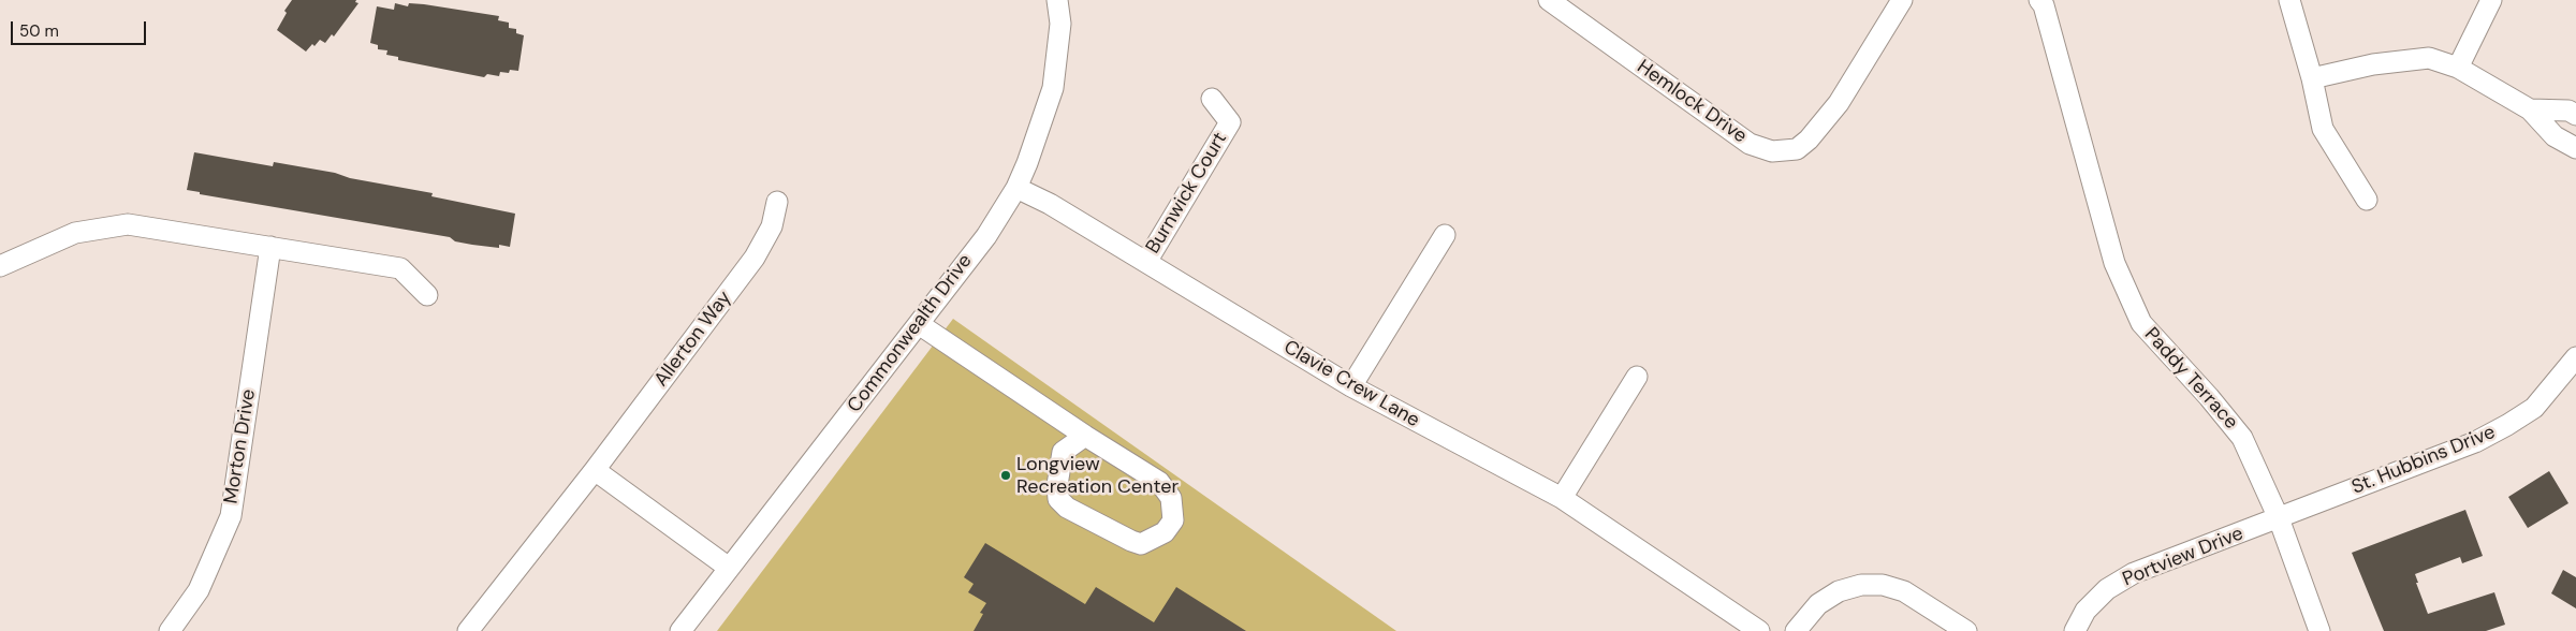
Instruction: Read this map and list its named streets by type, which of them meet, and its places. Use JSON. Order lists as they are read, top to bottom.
{
  "streets": {
    "street": [
      "Hemlock Drive",
      "Burnwick Court",
      "Commonwealth Drive",
      "Allerton Way",
      "Paddy Terrace",
      "Clavie Crew Lane",
      "Morton Drive",
      "St. Hubbins Drive",
      "Portview Drive"
    ]
  },
  "crossings": [
    ["Burnwick Court", "Clavie Crew Lane"],
    ["Commonwealth Drive", "Clavie Crew Lane"],
    ["Paddy Terrace", "St. Hubbins Drive"],
    ["Paddy Terrace", "Portview Drive"],
    ["St. Hubbins Drive", "Portview Drive"]
  ],
  "places": ["Longview Recreation Center"],
  "scale_bar": "50 m"
}
